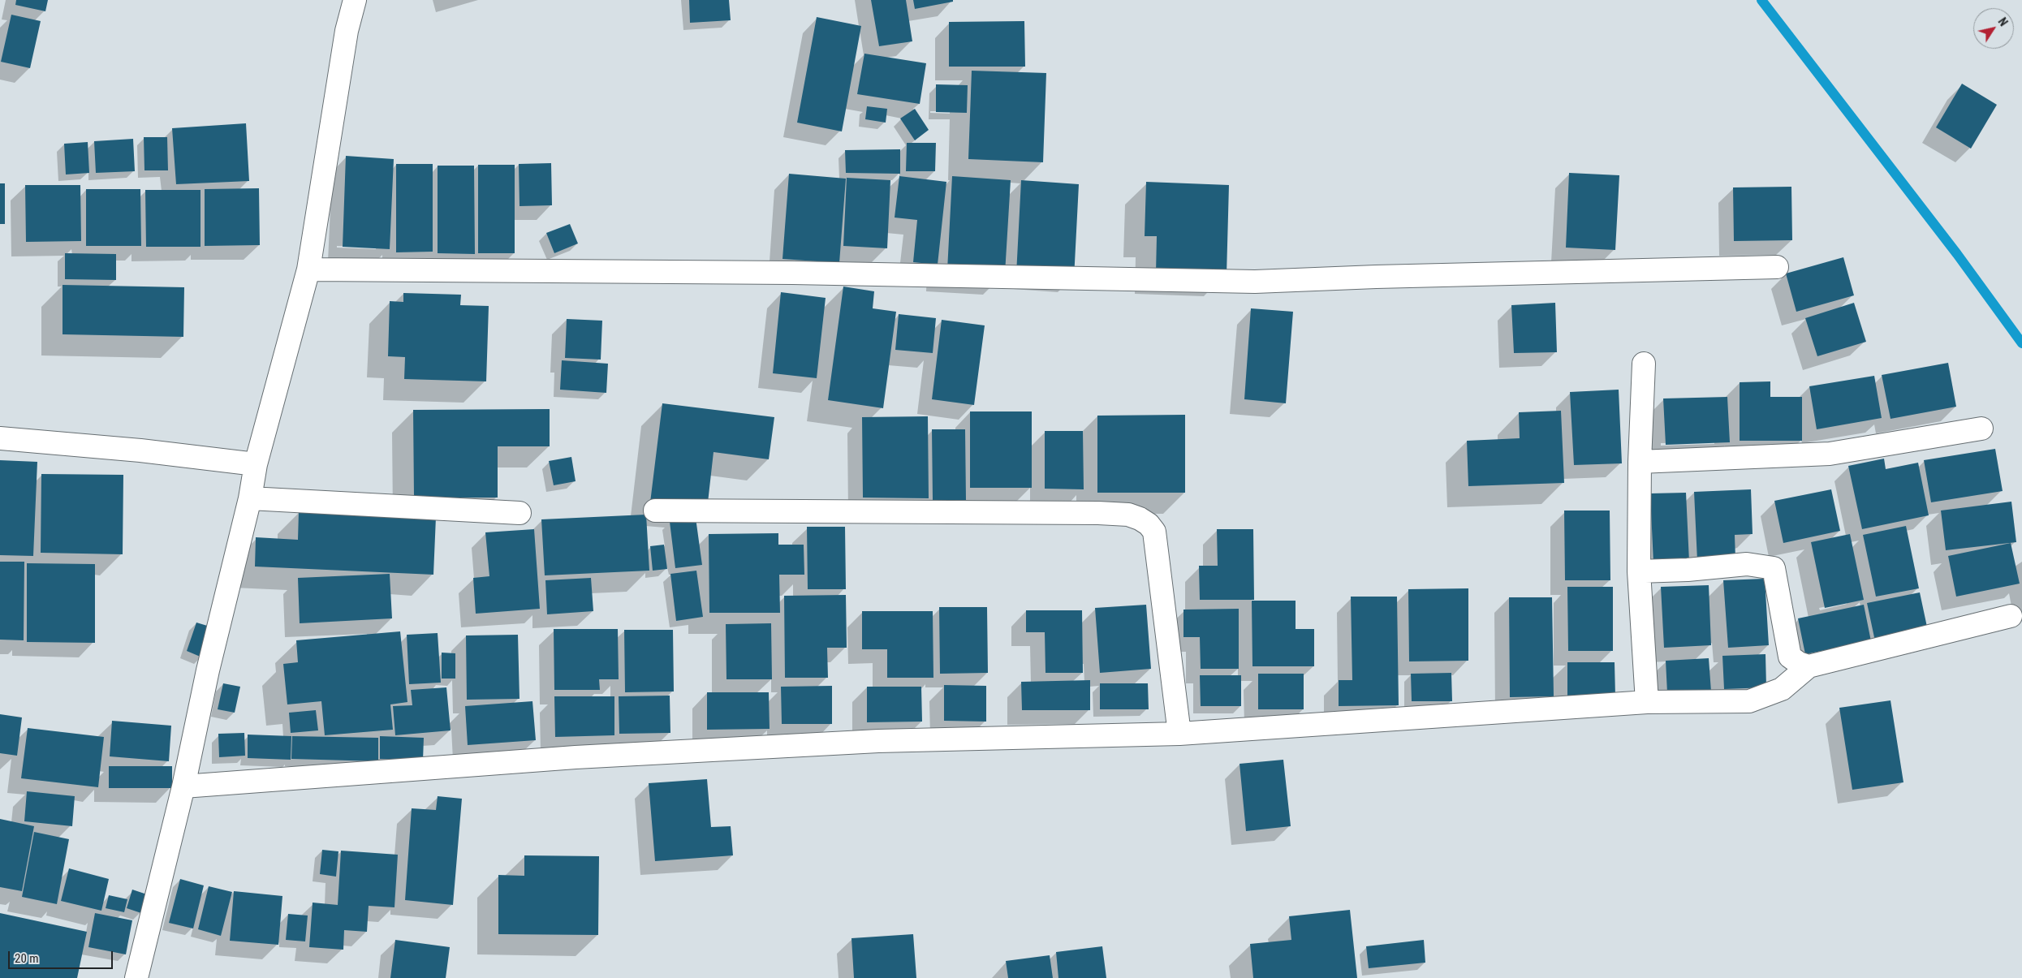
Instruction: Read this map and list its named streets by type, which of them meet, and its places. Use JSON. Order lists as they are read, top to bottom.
{
  "scale_bar": "20 m",
  "north": "top right"
}
